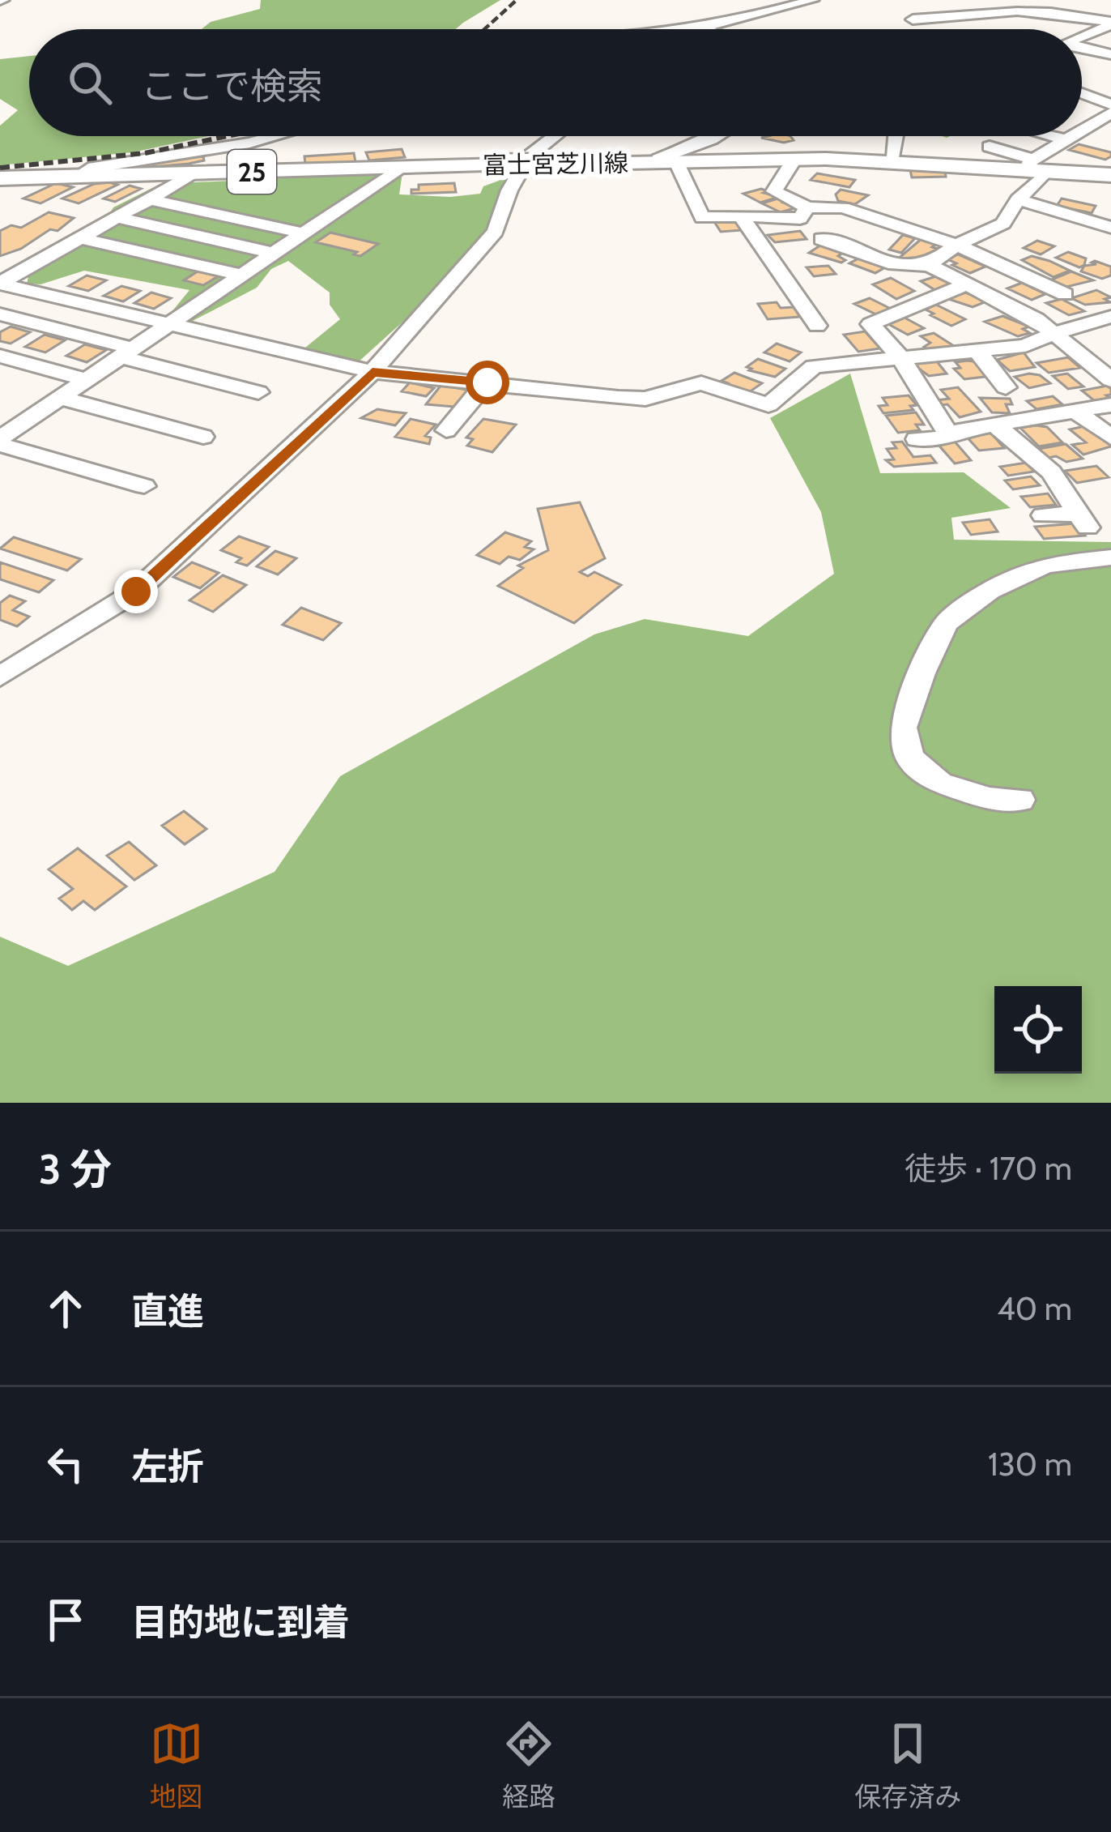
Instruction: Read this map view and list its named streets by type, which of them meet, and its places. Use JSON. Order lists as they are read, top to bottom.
{
  "streets": {
    "main road": ["富士宮芝川線", "25"]
  },
  "page": {
    "search": "ここで検索",
    "heading": ["3 分", "徒歩 · 170 m"],
    "list": [
      ["直進", "40 m"],
      ["左折", "130 m"],
      "目的地に到着"
    ],
    "nav": ["地図", "経路", "保存済み"]
  }
}
